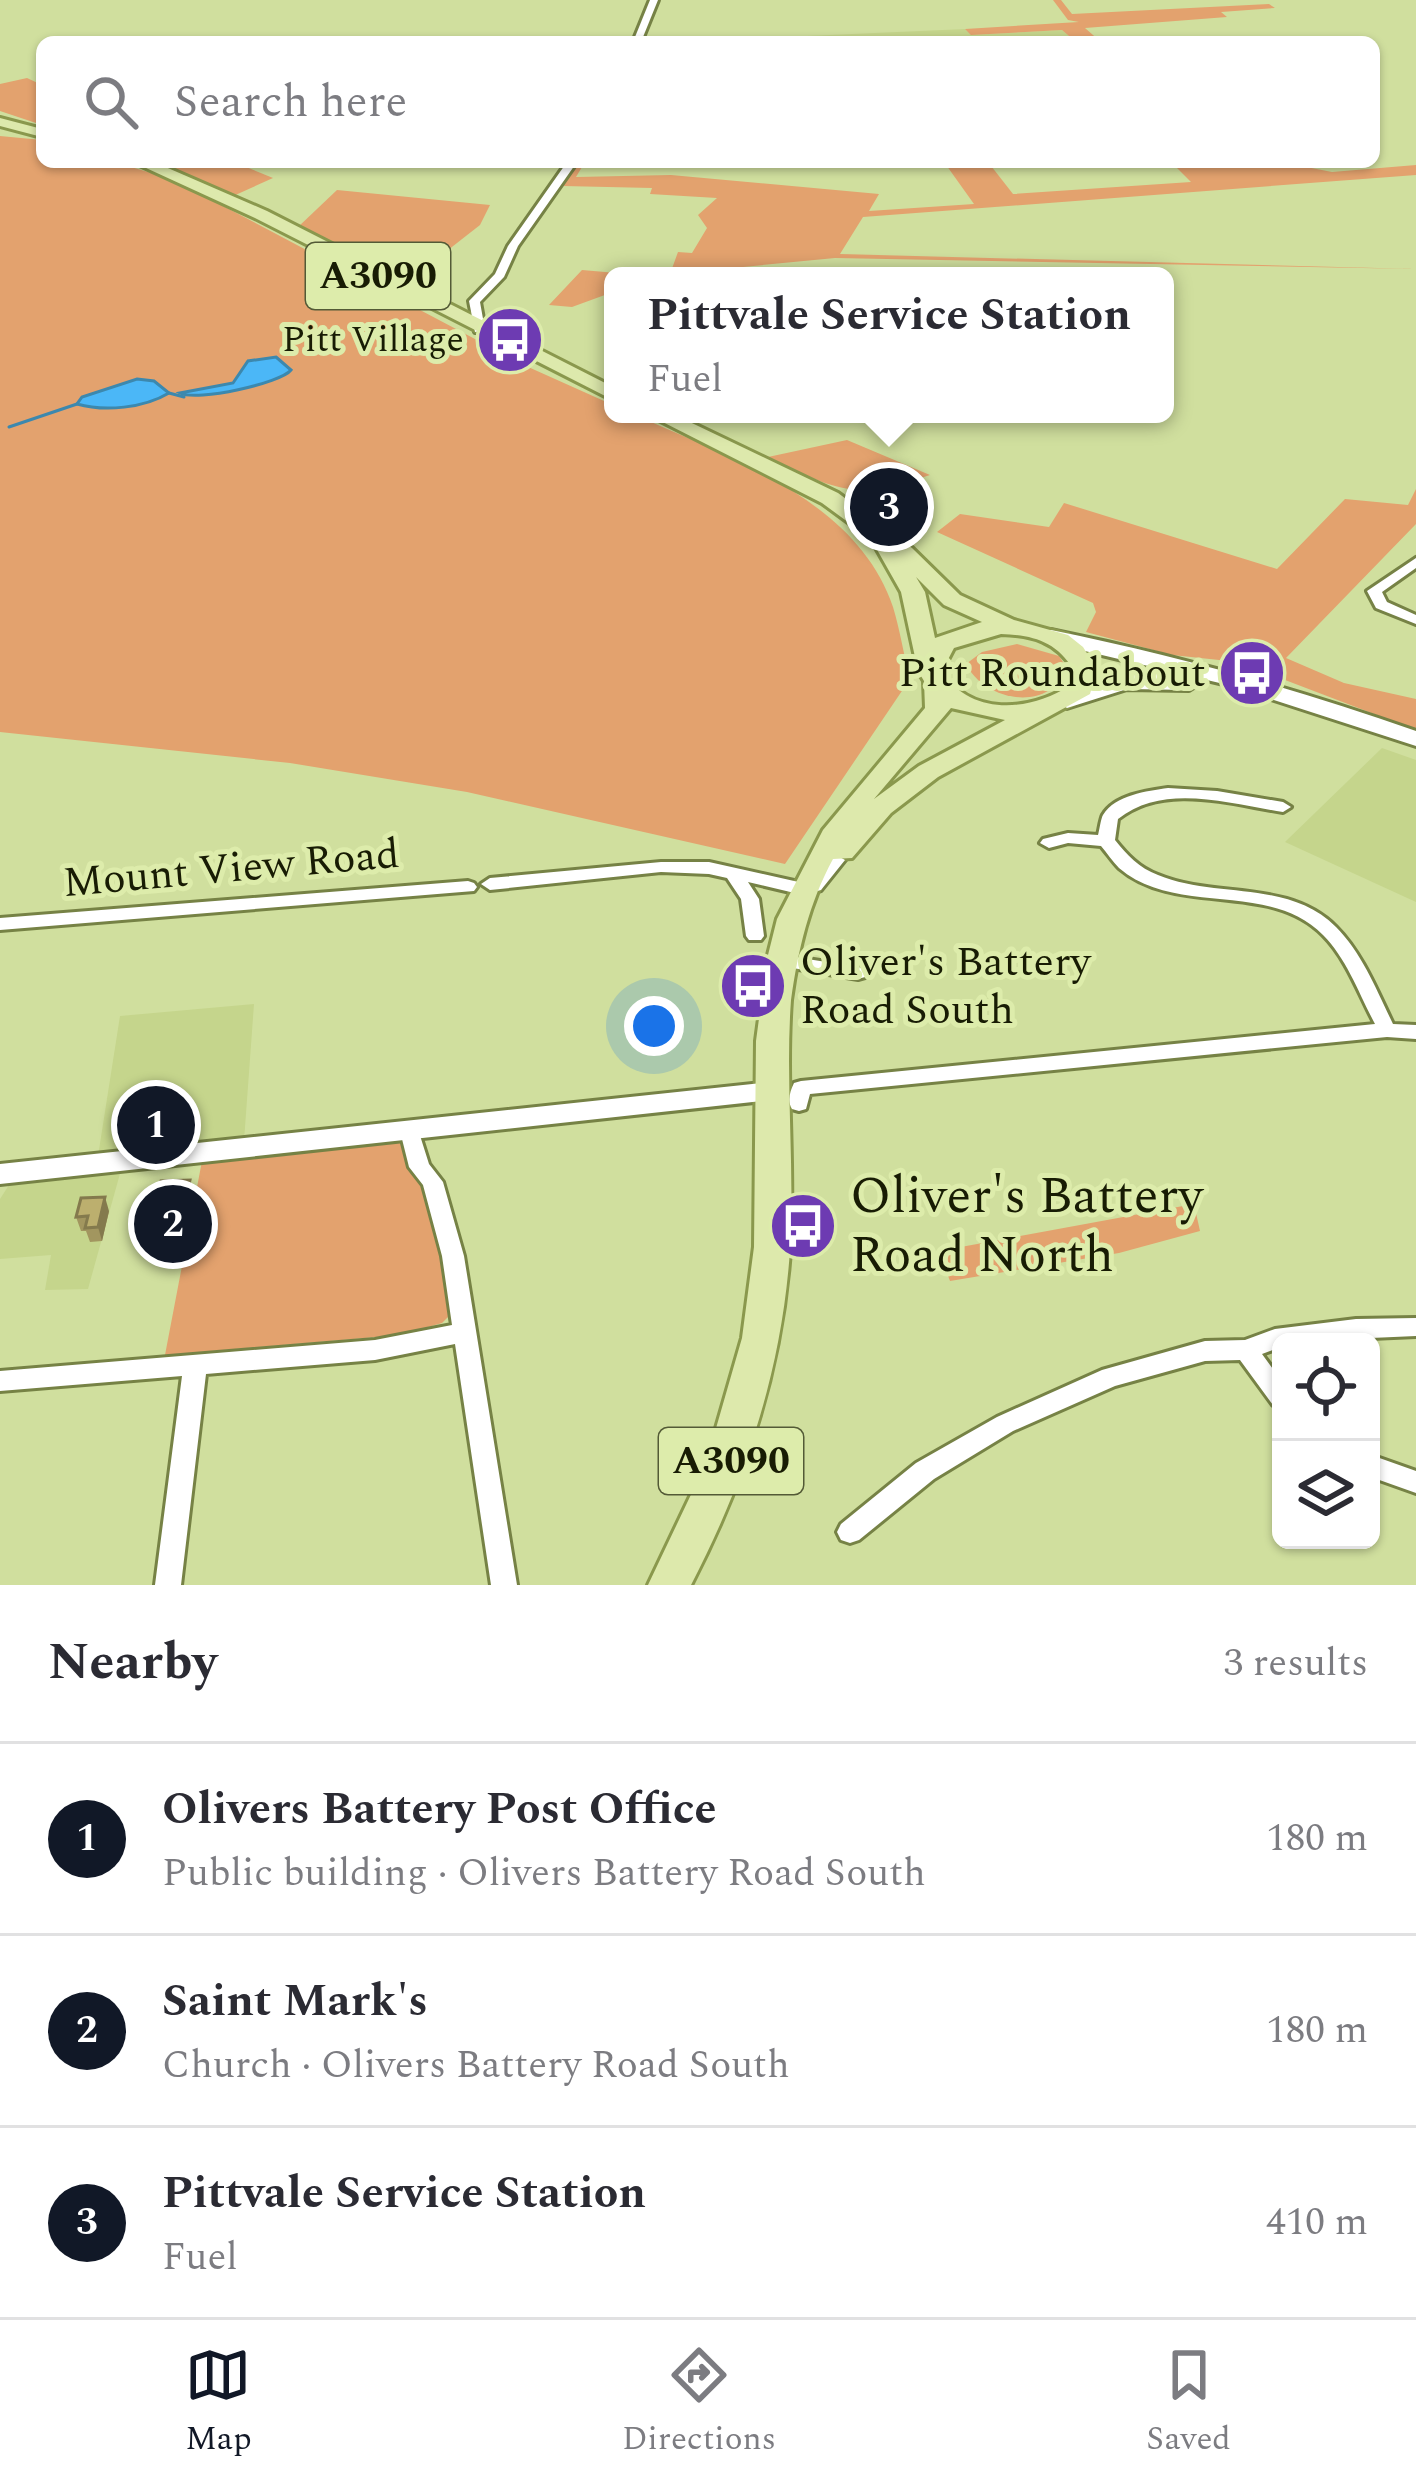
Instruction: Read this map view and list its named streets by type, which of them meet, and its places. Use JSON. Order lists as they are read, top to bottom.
{
  "streets": {
    "main road": ["A3090"],
    "street": ["Mount View Road"]
  },
  "places": {
    "bus stop": [
      "Pitt Village",
      "Pitt Roundabout",
      "Oliver's Battery Road South",
      "Oliver's Battery Road North"
    ]
  },
  "page": {
    "search": "Search here",
    "popup": ["Pittvale Service Station", "Fuel"],
    "pins": ["3", "1", "2"],
    "heading": ["Nearby", "3 results"],
    "list": [
      {
        "mark": "1",
        "name": "Olivers Battery Post Office",
        "note": "Public building · Olivers Battery Road South",
        "value": "180 m"
      },
      {
        "mark": "2",
        "name": "Saint Mark's",
        "note": "Church · Olivers Battery Road South",
        "value": "180 m"
      },
      {
        "mark": "3",
        "name": "Pittvale Service Station",
        "note": "Fuel",
        "value": "410 m"
      }
    ],
    "nav": ["Map", "Directions", "Saved"]
  }
}
